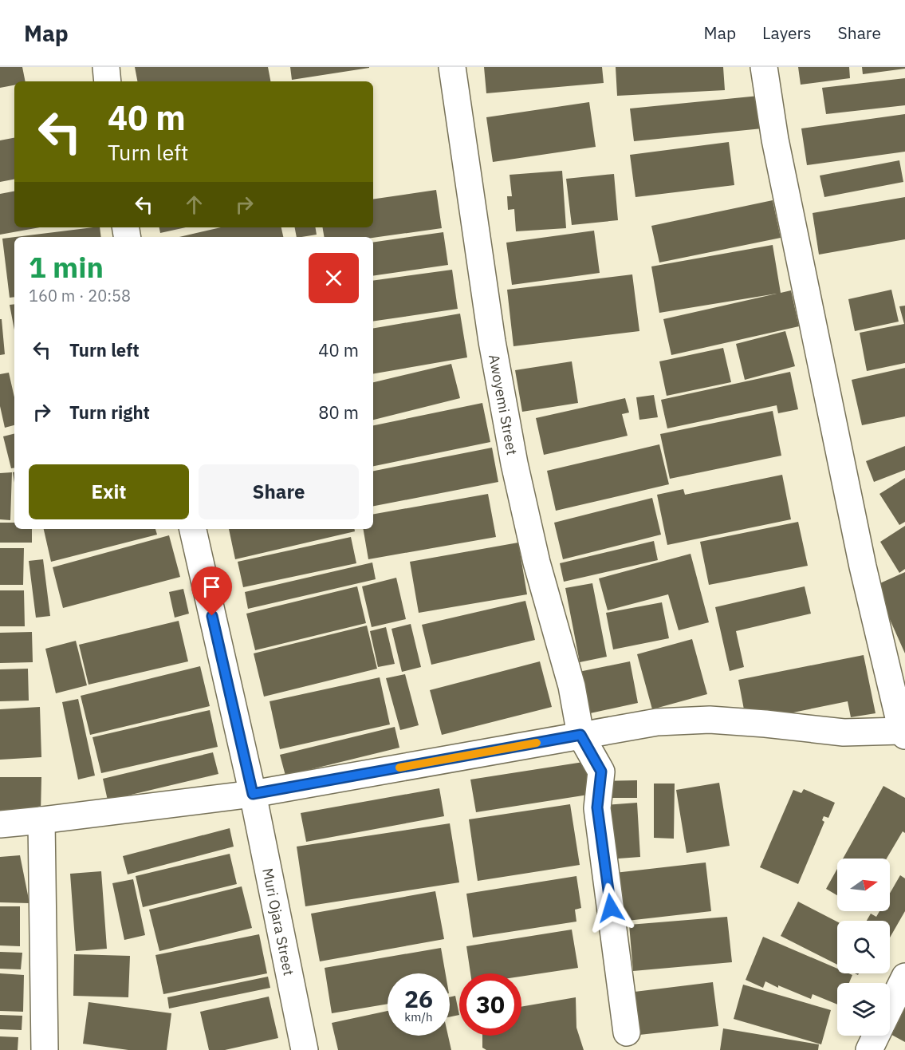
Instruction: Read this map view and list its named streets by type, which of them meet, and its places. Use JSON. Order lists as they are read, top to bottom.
{
  "streets": {
    "street": ["Awoyemi Street", "Muri Ojara Street"]
  },
  "north": "right",
  "page": {
    "header": "Map",
    "nav": ["Map", "Layers", "Share"],
    "turn": ["40 m", "Turn left"],
    "heading": ["1 min", "160 m · 20:58"],
    "list": [
      {
        "name": "Turn left",
        "value": "40 m"
      },
      {
        "name": "Turn right",
        "value": "80 m"
      }
    ],
    "buttons": ["Exit", "Share"],
    "speed": "26 km/h",
    "limit": "30"
  }
}
